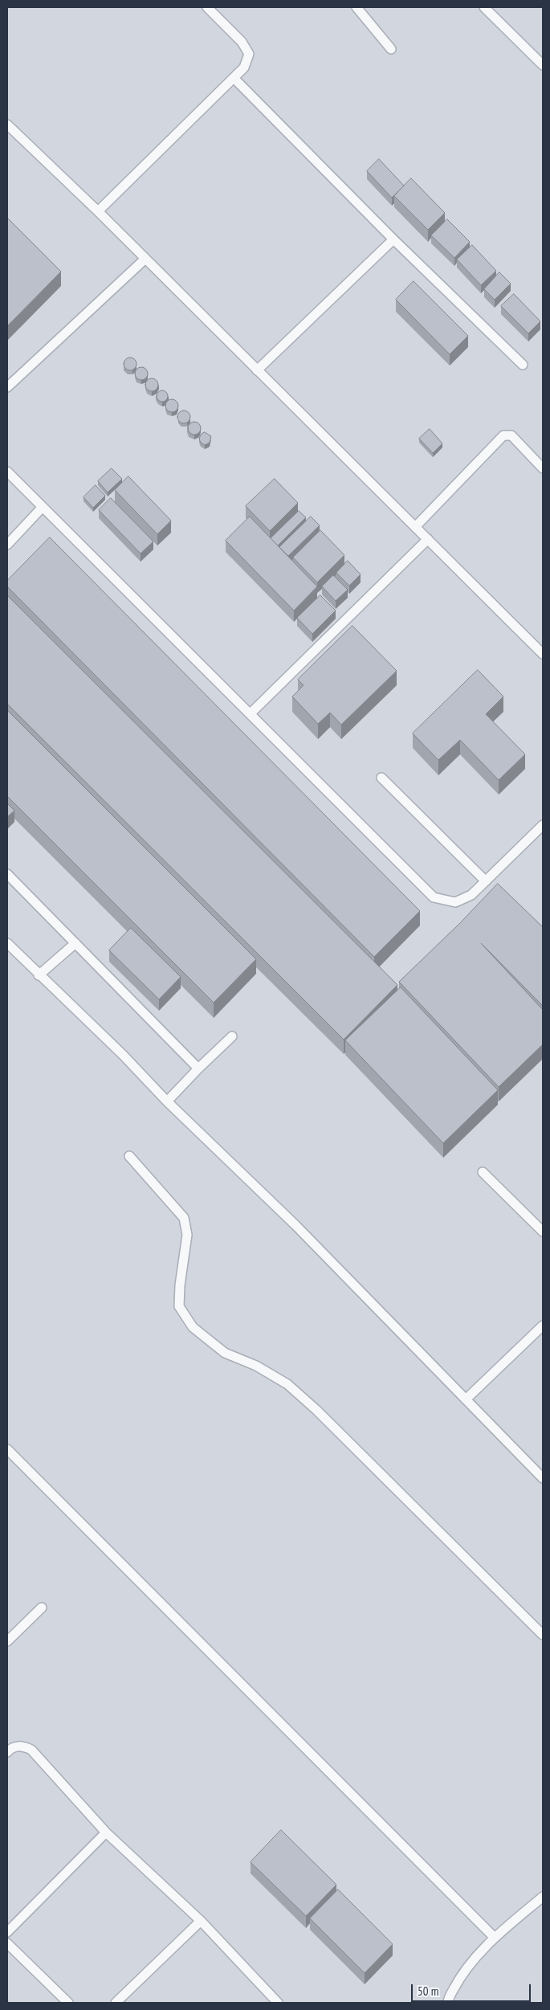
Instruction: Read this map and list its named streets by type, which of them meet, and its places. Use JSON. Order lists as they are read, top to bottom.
{
  "scale_bar": "50 m"
}
